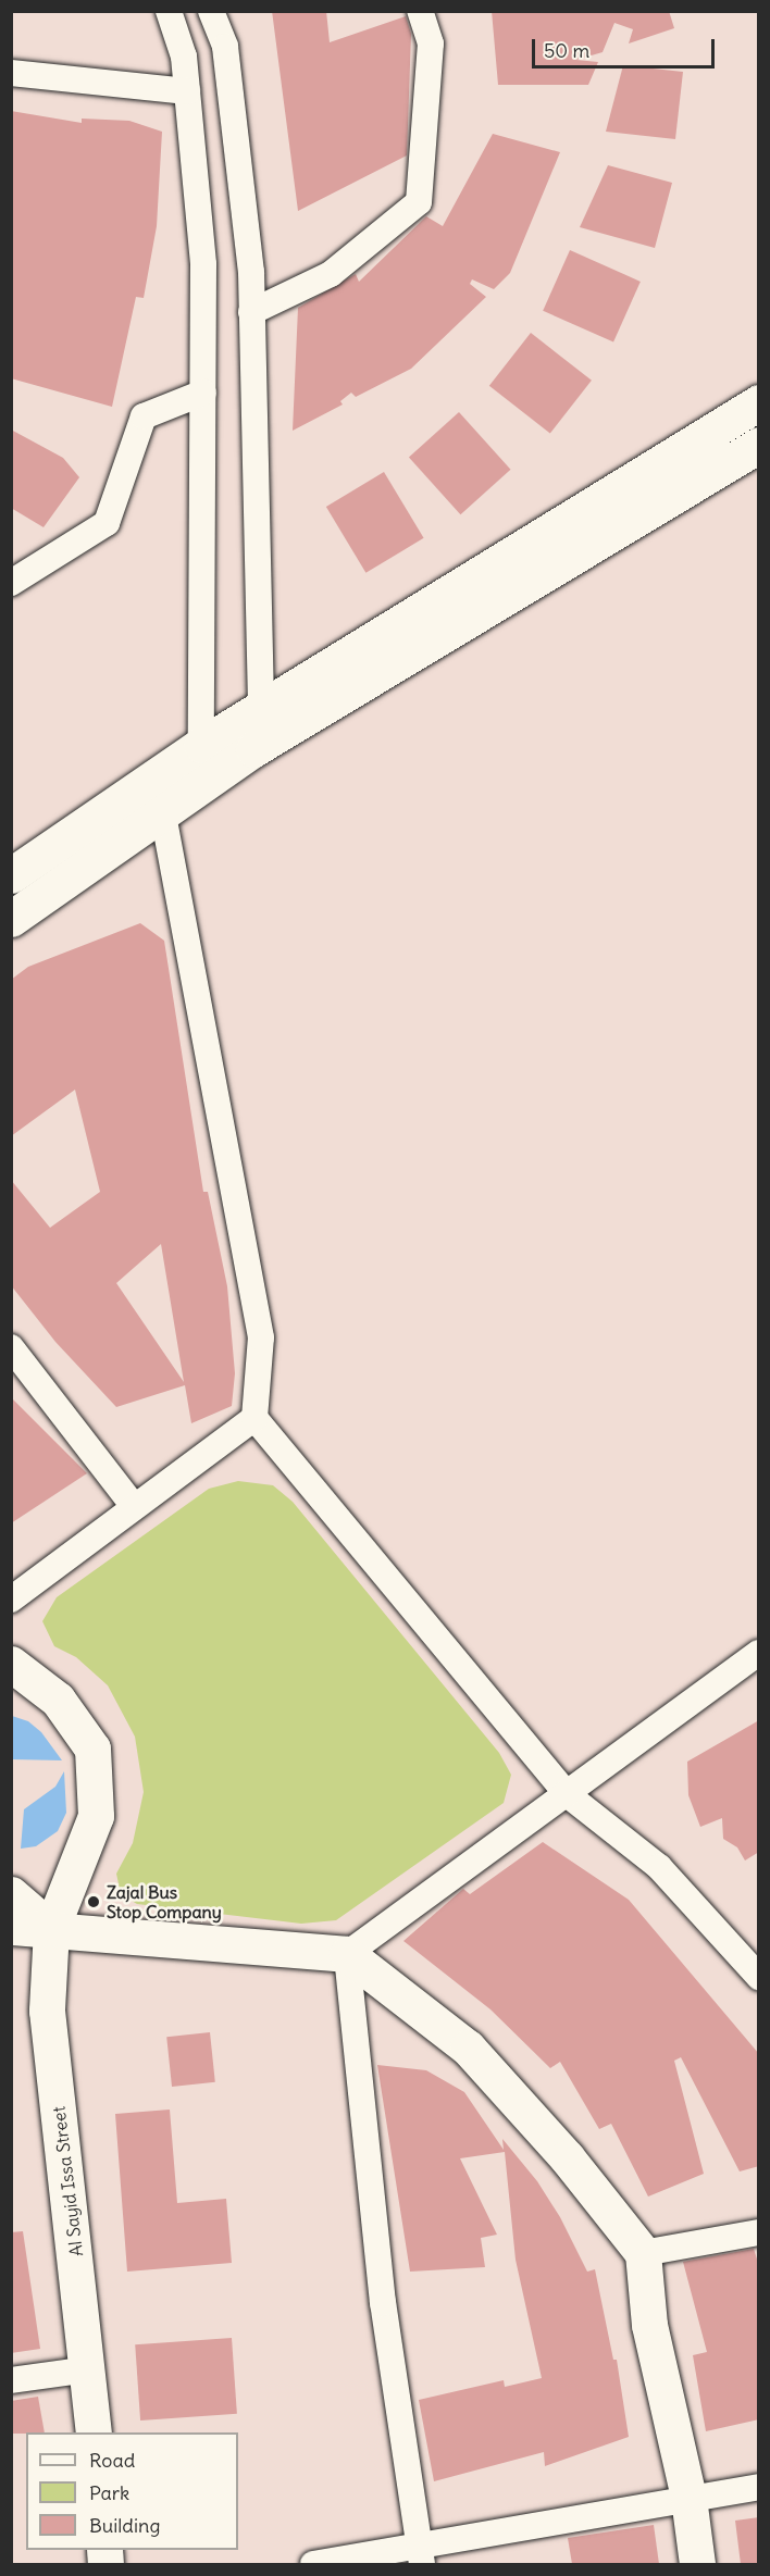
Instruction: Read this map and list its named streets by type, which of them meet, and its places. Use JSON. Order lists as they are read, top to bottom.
{
  "streets": {
    "street": ["Al Sayid Issa Street"]
  },
  "places": ["Zajal Bus Stop Company"],
  "legend": ["Road", "Park", "Building"],
  "scale_bar": "50 m"
}
